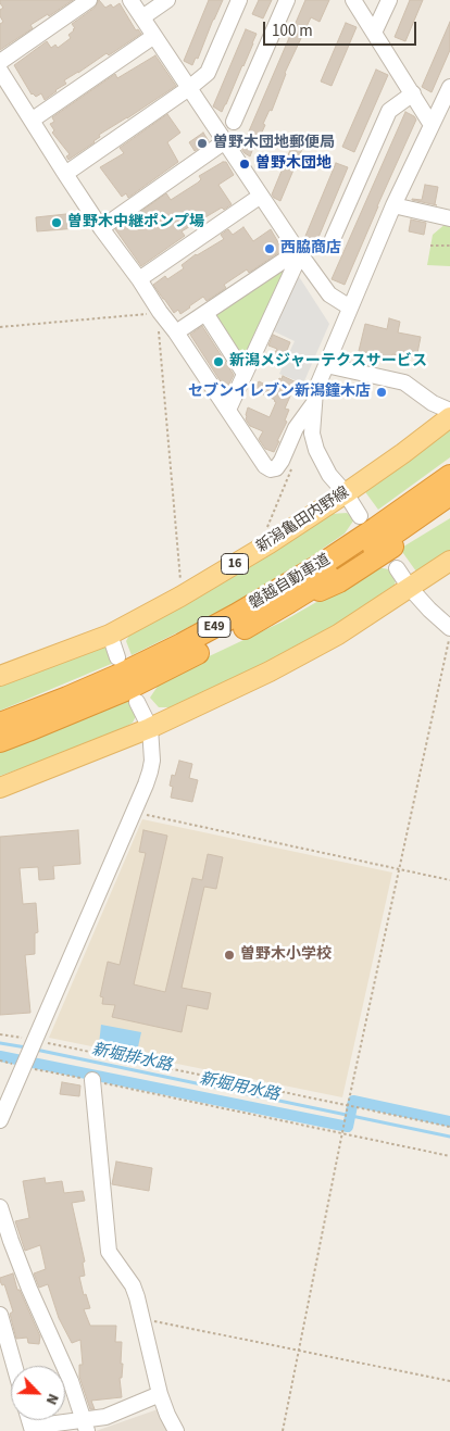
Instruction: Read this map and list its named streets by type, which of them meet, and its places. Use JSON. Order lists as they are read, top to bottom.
{
  "streets": {
    "highway": ["磐越自動車道", "E49"],
    "main road": ["新潟亀田内野線", "16"]
  },
  "water": ["新堀排水路", "新堀用水路"],
  "places": [
    "曽野木団地郵便局",
    "曽野木団地",
    "曽野木中継ポンプ場",
    "西脇商店",
    "新潟メジャーテクスサービス",
    "セブンイレブン新潟鐘木店",
    "曽野木小学校"
  ],
  "scale_bar": "100 m",
  "north": "bottom right"
}
